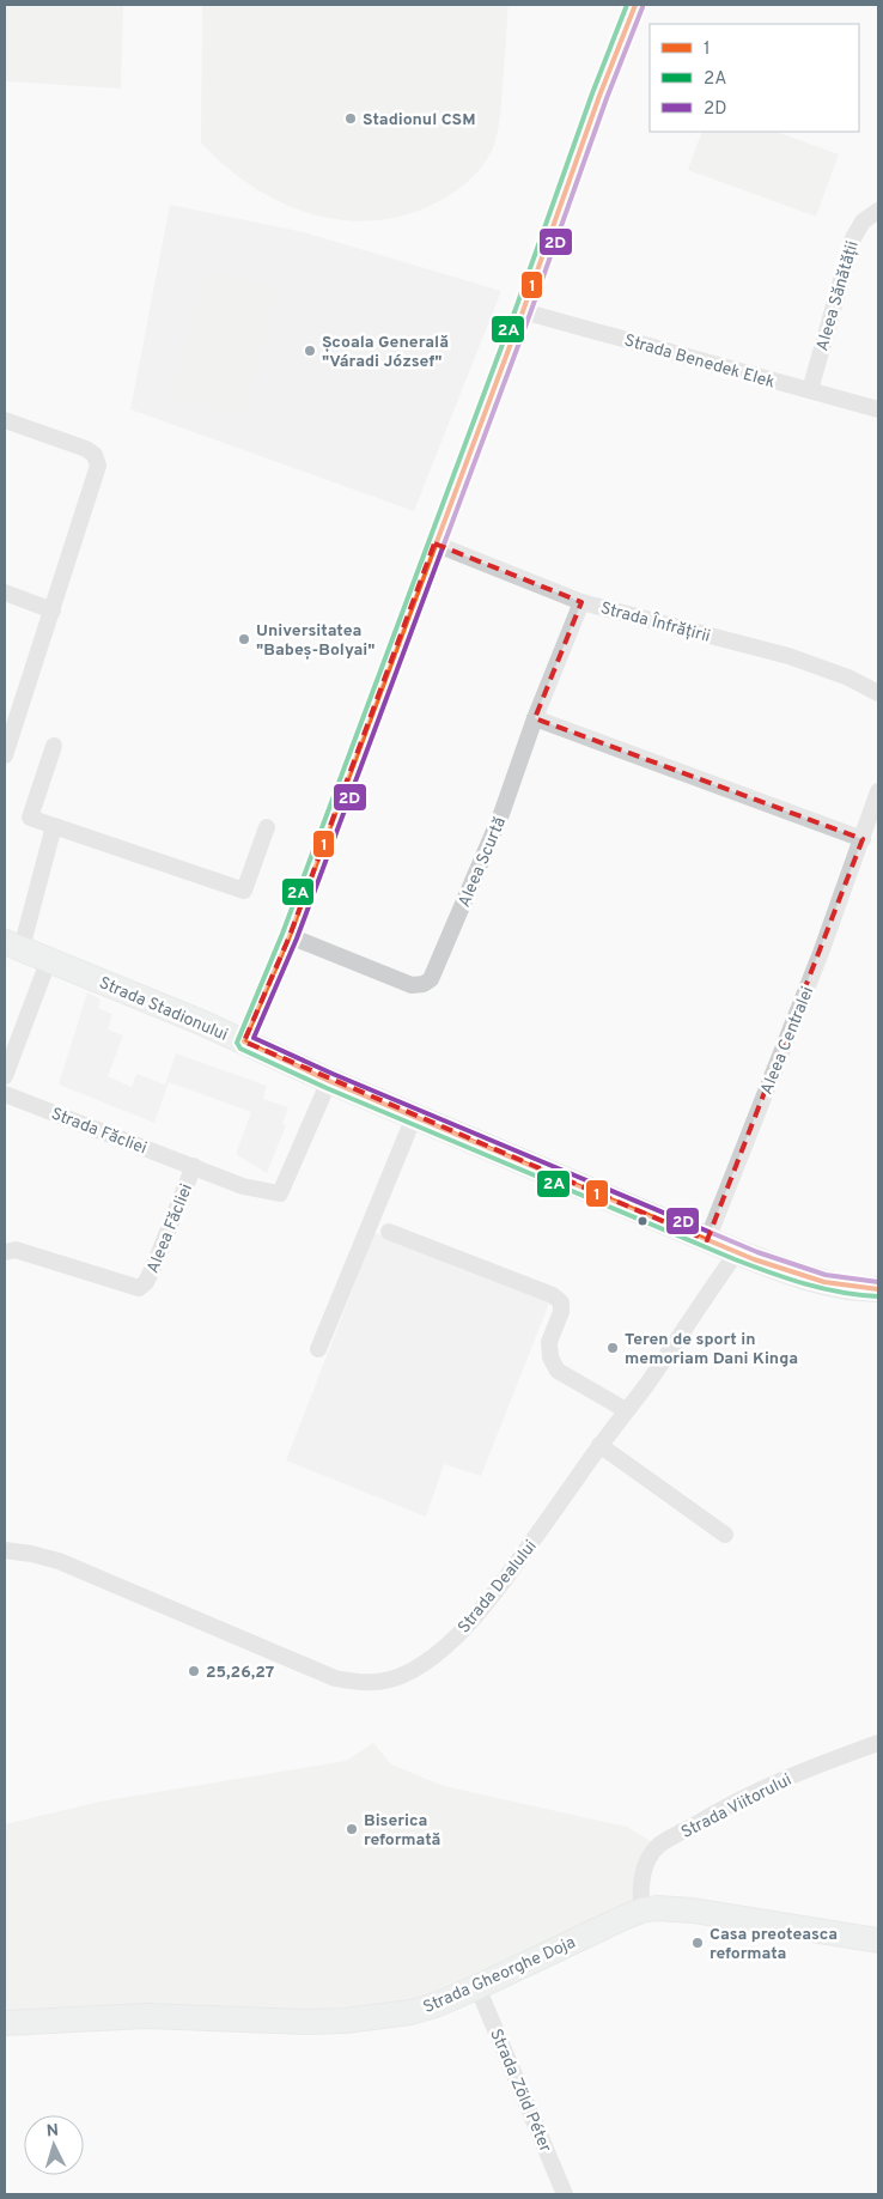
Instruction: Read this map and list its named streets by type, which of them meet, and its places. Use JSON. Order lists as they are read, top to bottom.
{
  "streets": {
    "street": [
      "Aleea Sănătății",
      "Strada Benedek Elek",
      "Strada Înfrățirii",
      "Aleea Scurtă",
      "Strada Stadionului",
      "Aleea Centralei",
      "Strada Făcliei",
      "Aleea Făcliei",
      "Strada Dealului",
      "Strada Viitorului",
      "Strada Gheorghe Doja",
      "Strada Zöld Péter"
    ]
  },
  "crossings": [
    ["Aleea Sănătății", "Strada Benedek Elek"],
    ["Strada Benedek Elek", "Strada Stadionului"],
    ["Strada Înfrățirii", "Aleea Scurtă"],
    ["Strada Înfrățirii", "Strada Stadionului"],
    ["Aleea Scurtă", "Strada Stadionului"],
    ["Strada Făcliei", "Aleea Făcliei"],
    ["Strada Viitorului", "Strada Gheorghe Doja"],
    ["Strada Gheorghe Doja", "Strada Zöld Péter"]
  ],
  "places": [
    "Stadionul CSM",
    "Școala Generală \"Váradi József\"",
    "Universitatea \"Babeș-Bolyai\"",
    "Teren de sport in memoriam Dani Kinga",
    "25,26,27",
    "Biserica reformată",
    "Casa preoteasca reformata"
  ],
  "lines": ["transit line 1", "transit line 2A", "transit line 2D"],
  "legend": ["1", "2A", "2D"],
  "north": "top"
}
